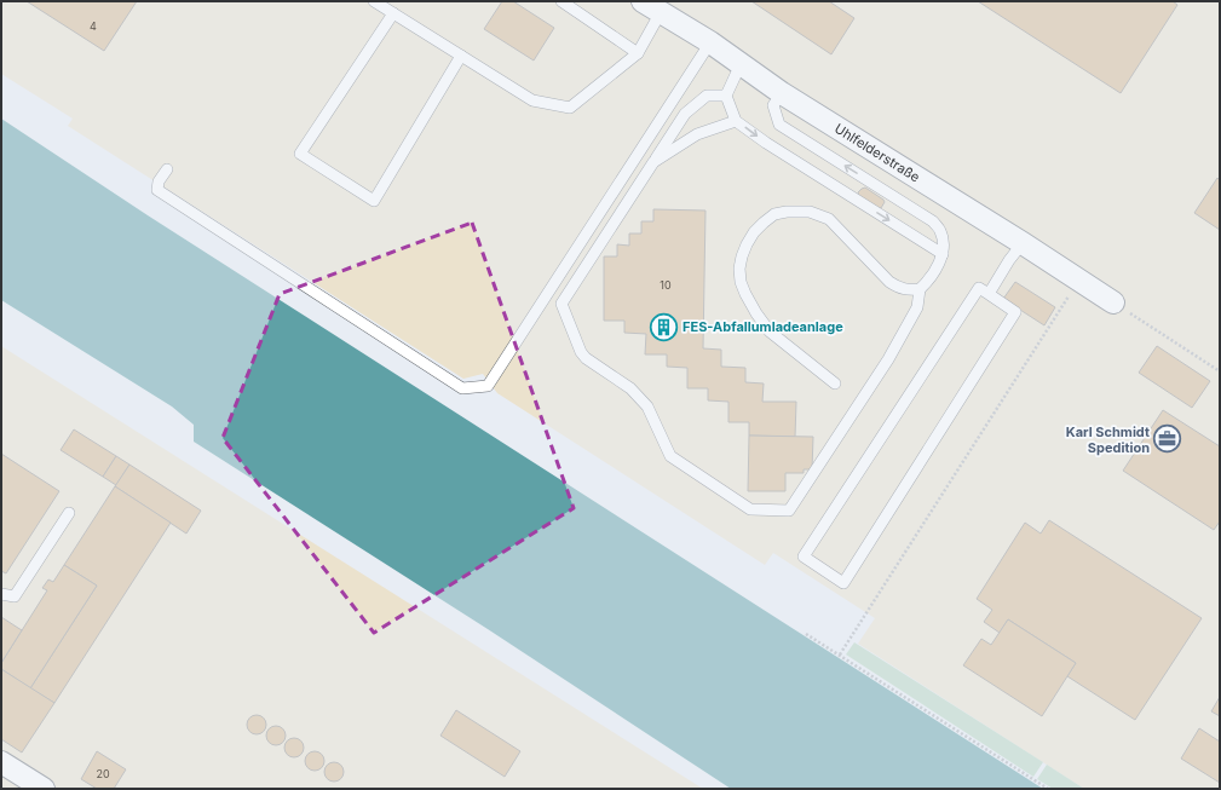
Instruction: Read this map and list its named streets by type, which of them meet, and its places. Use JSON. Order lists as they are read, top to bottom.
{
  "streets": {
    "street": ["Uhlfelderstraße"]
  },
  "places": {
    "building": ["FES-Abfallumladeanlage"],
    "office": ["Karl Schmidt Spedition"]
  },
  "house_numbers": ["4", "10", "20"]
}
